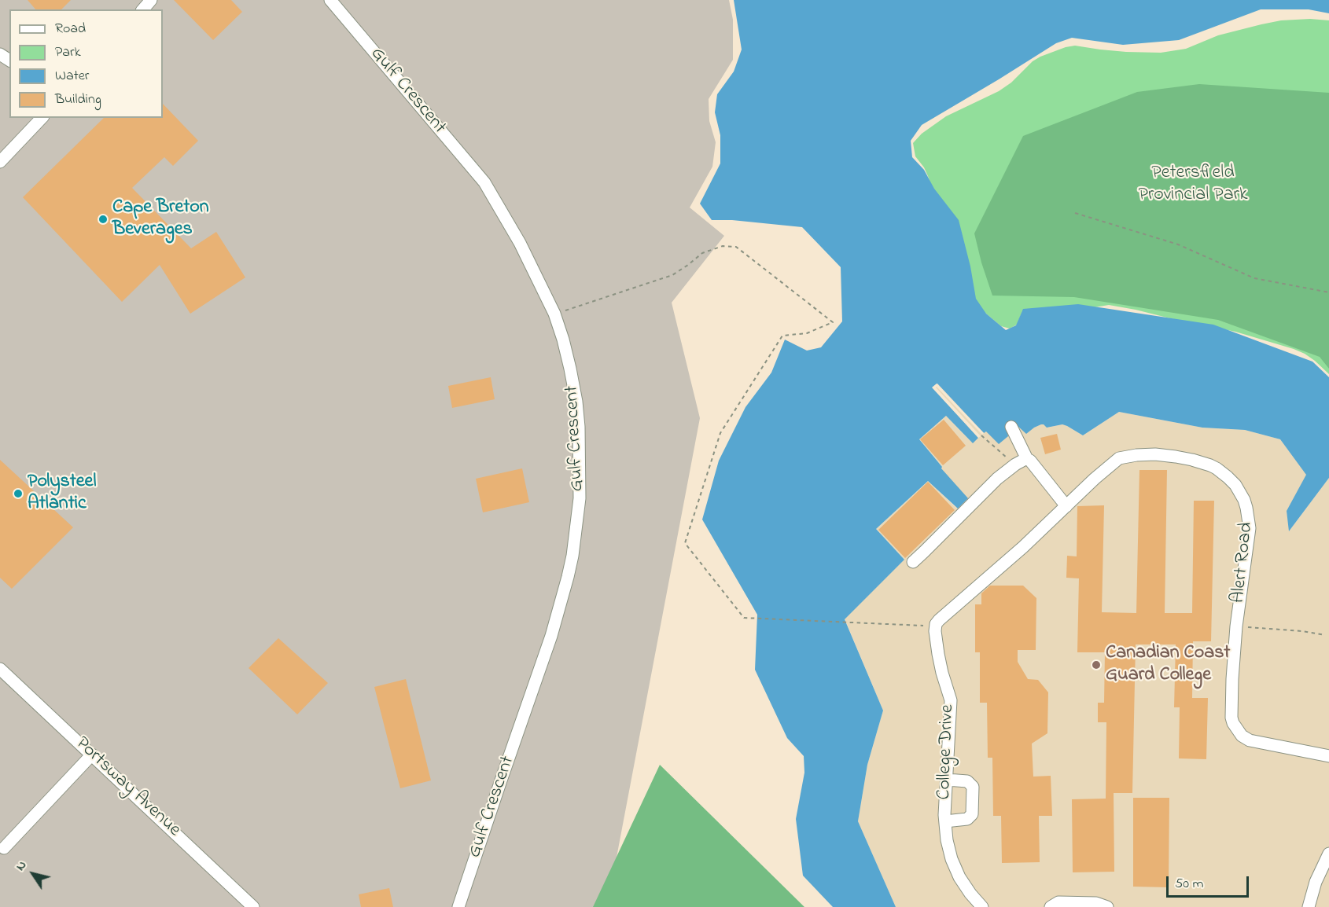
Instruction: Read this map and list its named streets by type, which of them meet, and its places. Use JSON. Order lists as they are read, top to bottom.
{
  "streets": {
    "street": [
      "Gulf Crescent",
      "Alert Road",
      "College Drive",
      "Portsway Avenue"
    ]
  },
  "crossings": [
    ["Alert Road", "College Drive"]
  ],
  "parks": ["Petersfield Provincial Park"],
  "places": ["Cape Breton Beverages", "Polysteel Atlantic", "Canadian Coast Guard College"],
  "legend": [
    "Road",
    "Park",
    "Water",
    "Building"
  ],
  "scale_bar": "50 m",
  "north": "top left"
}
